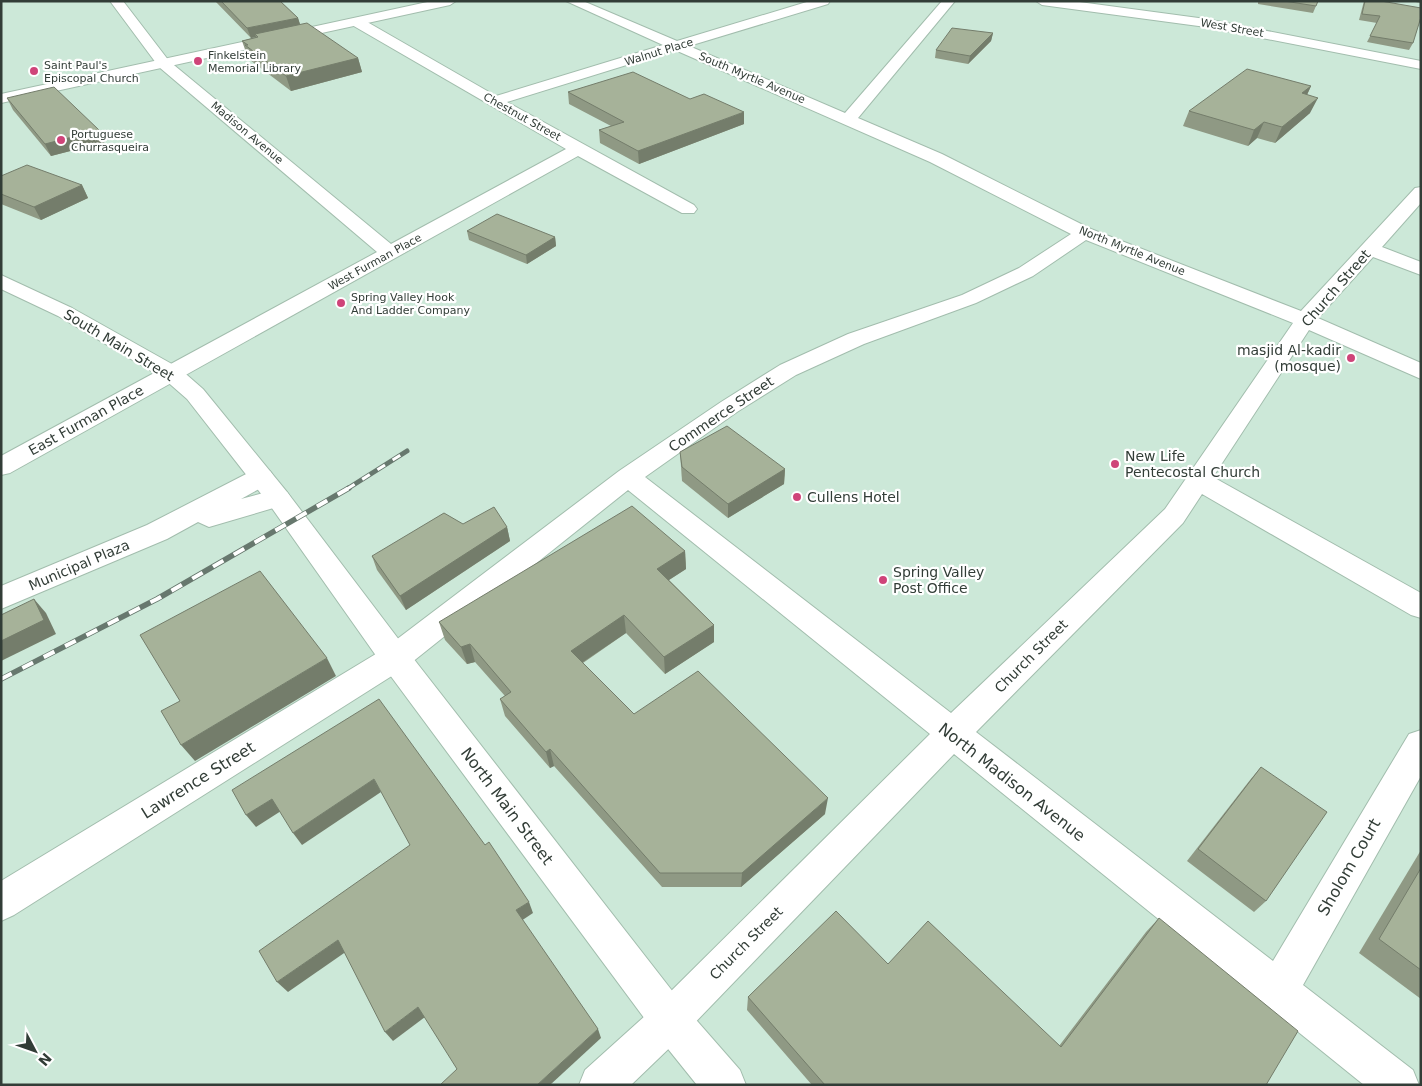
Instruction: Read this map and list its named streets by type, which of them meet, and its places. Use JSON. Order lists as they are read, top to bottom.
{
  "streets": {
    "street": [
      "West Street",
      "Walnut Place",
      "South Myrtle Avenue",
      "Chestnut Street",
      "Madison Avenue",
      "North Myrtle Avenue",
      "West Furman Place",
      "Church Street",
      "South Main Street",
      "Commerce Street",
      "East Furman Place",
      "Municipal Plaza",
      "Lawrence Street",
      "North Madison Avenue",
      "North Main Street",
      "Sholom Court"
    ]
  },
  "crossings": [
    ["Walnut Place", "South Myrtle Avenue"],
    ["Walnut Place", "Chestnut Street"],
    ["South Myrtle Avenue", "North Myrtle Avenue"],
    ["Chestnut Street", "West Furman Place"],
    ["Madison Avenue", "West Furman Place"],
    ["North Myrtle Avenue", "Church Street"],
    ["North Myrtle Avenue", "Commerce Street"],
    ["West Furman Place", "South Main Street"],
    ["West Furman Place", "East Furman Place"],
    ["Church Street", "North Madison Avenue"],
    ["Church Street", "North Main Street"],
    ["South Main Street", "East Furman Place"],
    ["South Main Street", "Municipal Plaza"],
    ["South Main Street", "North Main Street"],
    ["Commerce Street", "Lawrence Street"],
    ["Commerce Street", "North Madison Avenue"],
    ["Commerce Street", "North Main Street"],
    ["Municipal Plaza", "North Main Street"],
    ["Lawrence Street", "North Main Street"],
    ["North Madison Avenue", "Sholom Court"]
  ],
  "places": [
    "Finkelstein Memorial Library",
    "Saint Paul's Episcopal Church",
    "Portuguese Churrasqueira",
    "Spring Valley Hook And Ladder Company",
    "masjid Al-kadir (mosque)",
    "New Life Pentecostal Church",
    "Cullens Hotel",
    "Spring Valley Post Office"
  ],
  "north": "bottom right"
}
